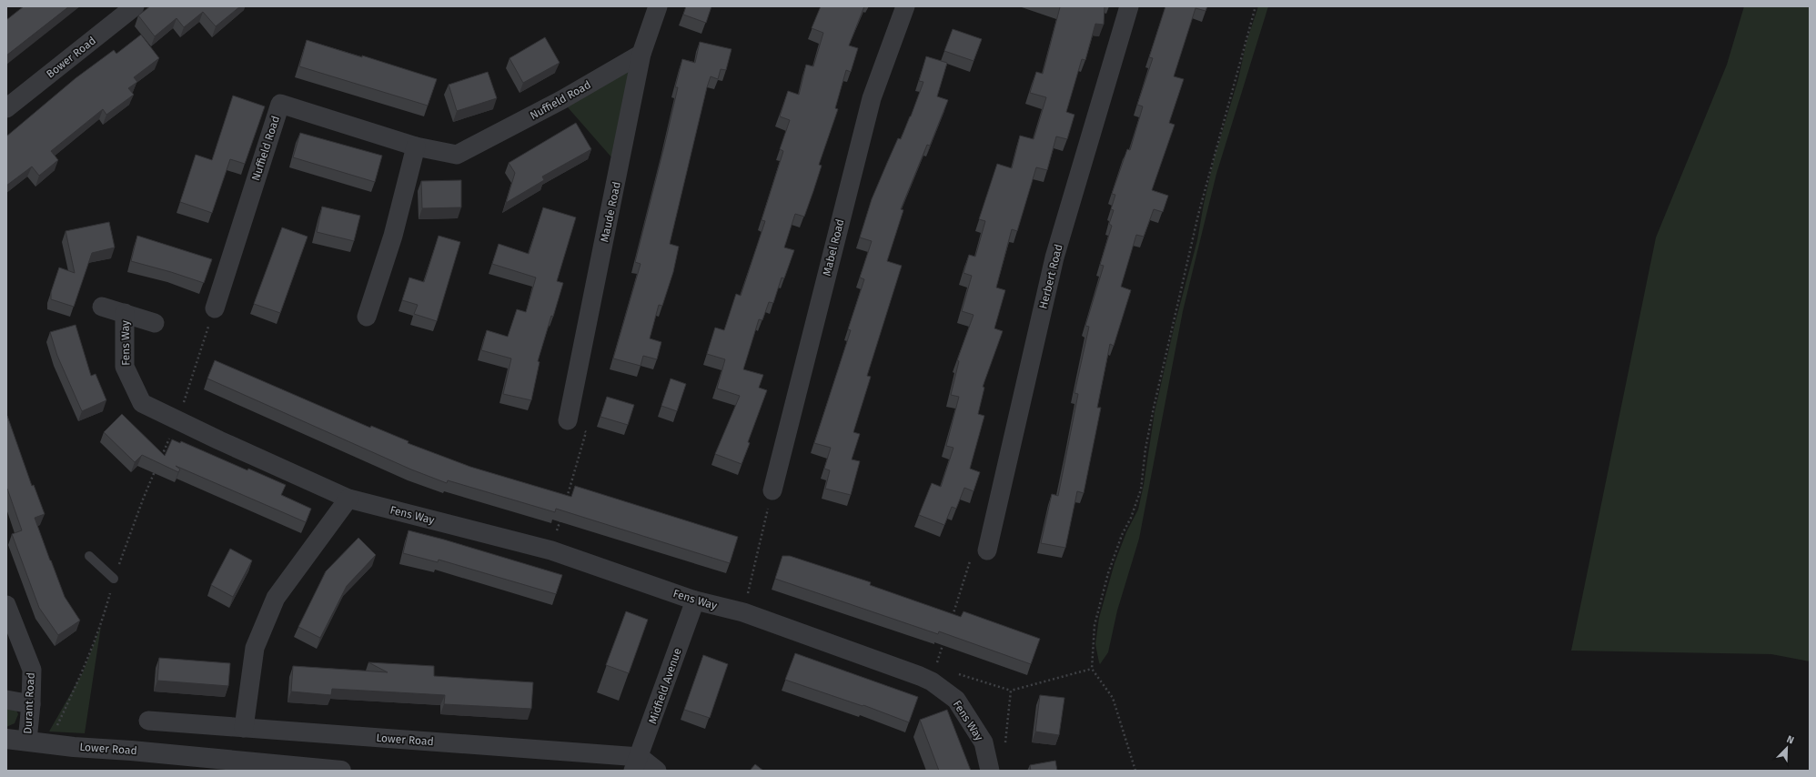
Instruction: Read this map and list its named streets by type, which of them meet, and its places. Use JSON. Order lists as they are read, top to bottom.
{
  "streets": {
    "street": [
      "Bower Road",
      "Nuffield Road",
      "Maude Road",
      "Mabel Road",
      "Herbert Road",
      "Fens Way",
      "Midfield Avenue",
      "Durant Road",
      "Lower Road"
    ]
  },
  "crossings": [
    ["Nuffield Road", "Maude Road"],
    ["Fens Way", "Midfield Avenue"],
    ["Midfield Avenue", "Lower Road"],
    ["Durant Road", "Lower Road"]
  ],
  "north": "top right"
}
